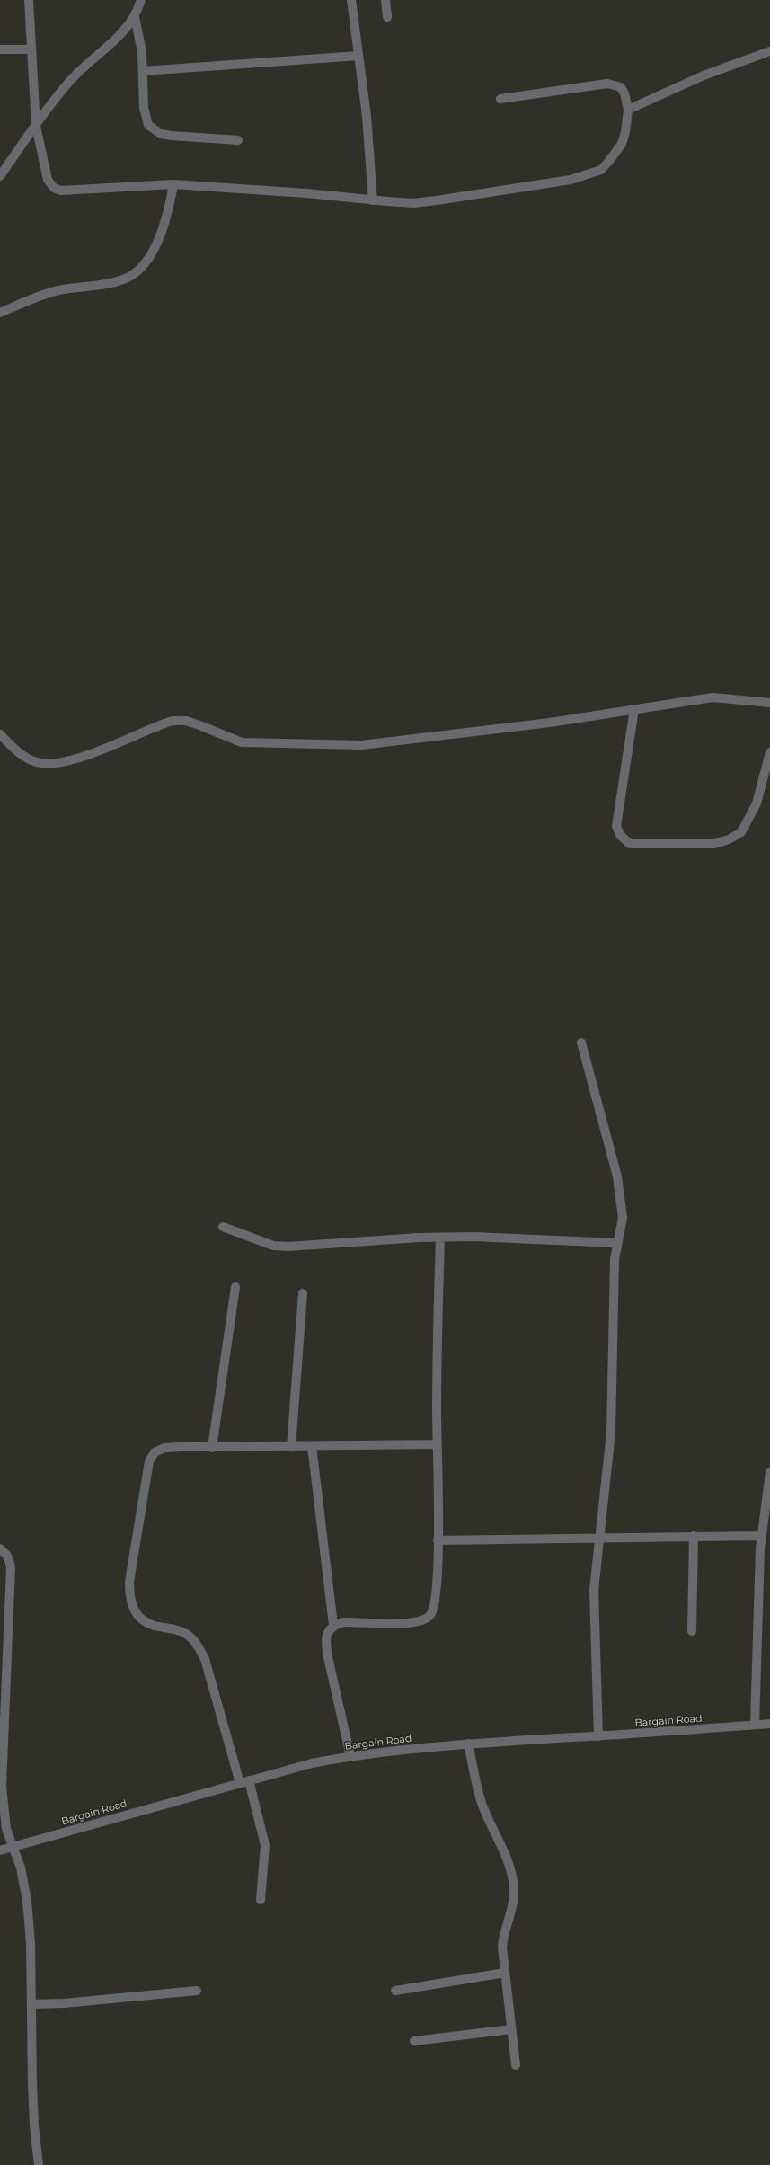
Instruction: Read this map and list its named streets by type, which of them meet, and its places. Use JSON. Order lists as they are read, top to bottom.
{
  "streets": {
    "street": ["Bargain Road"]
  }
}
